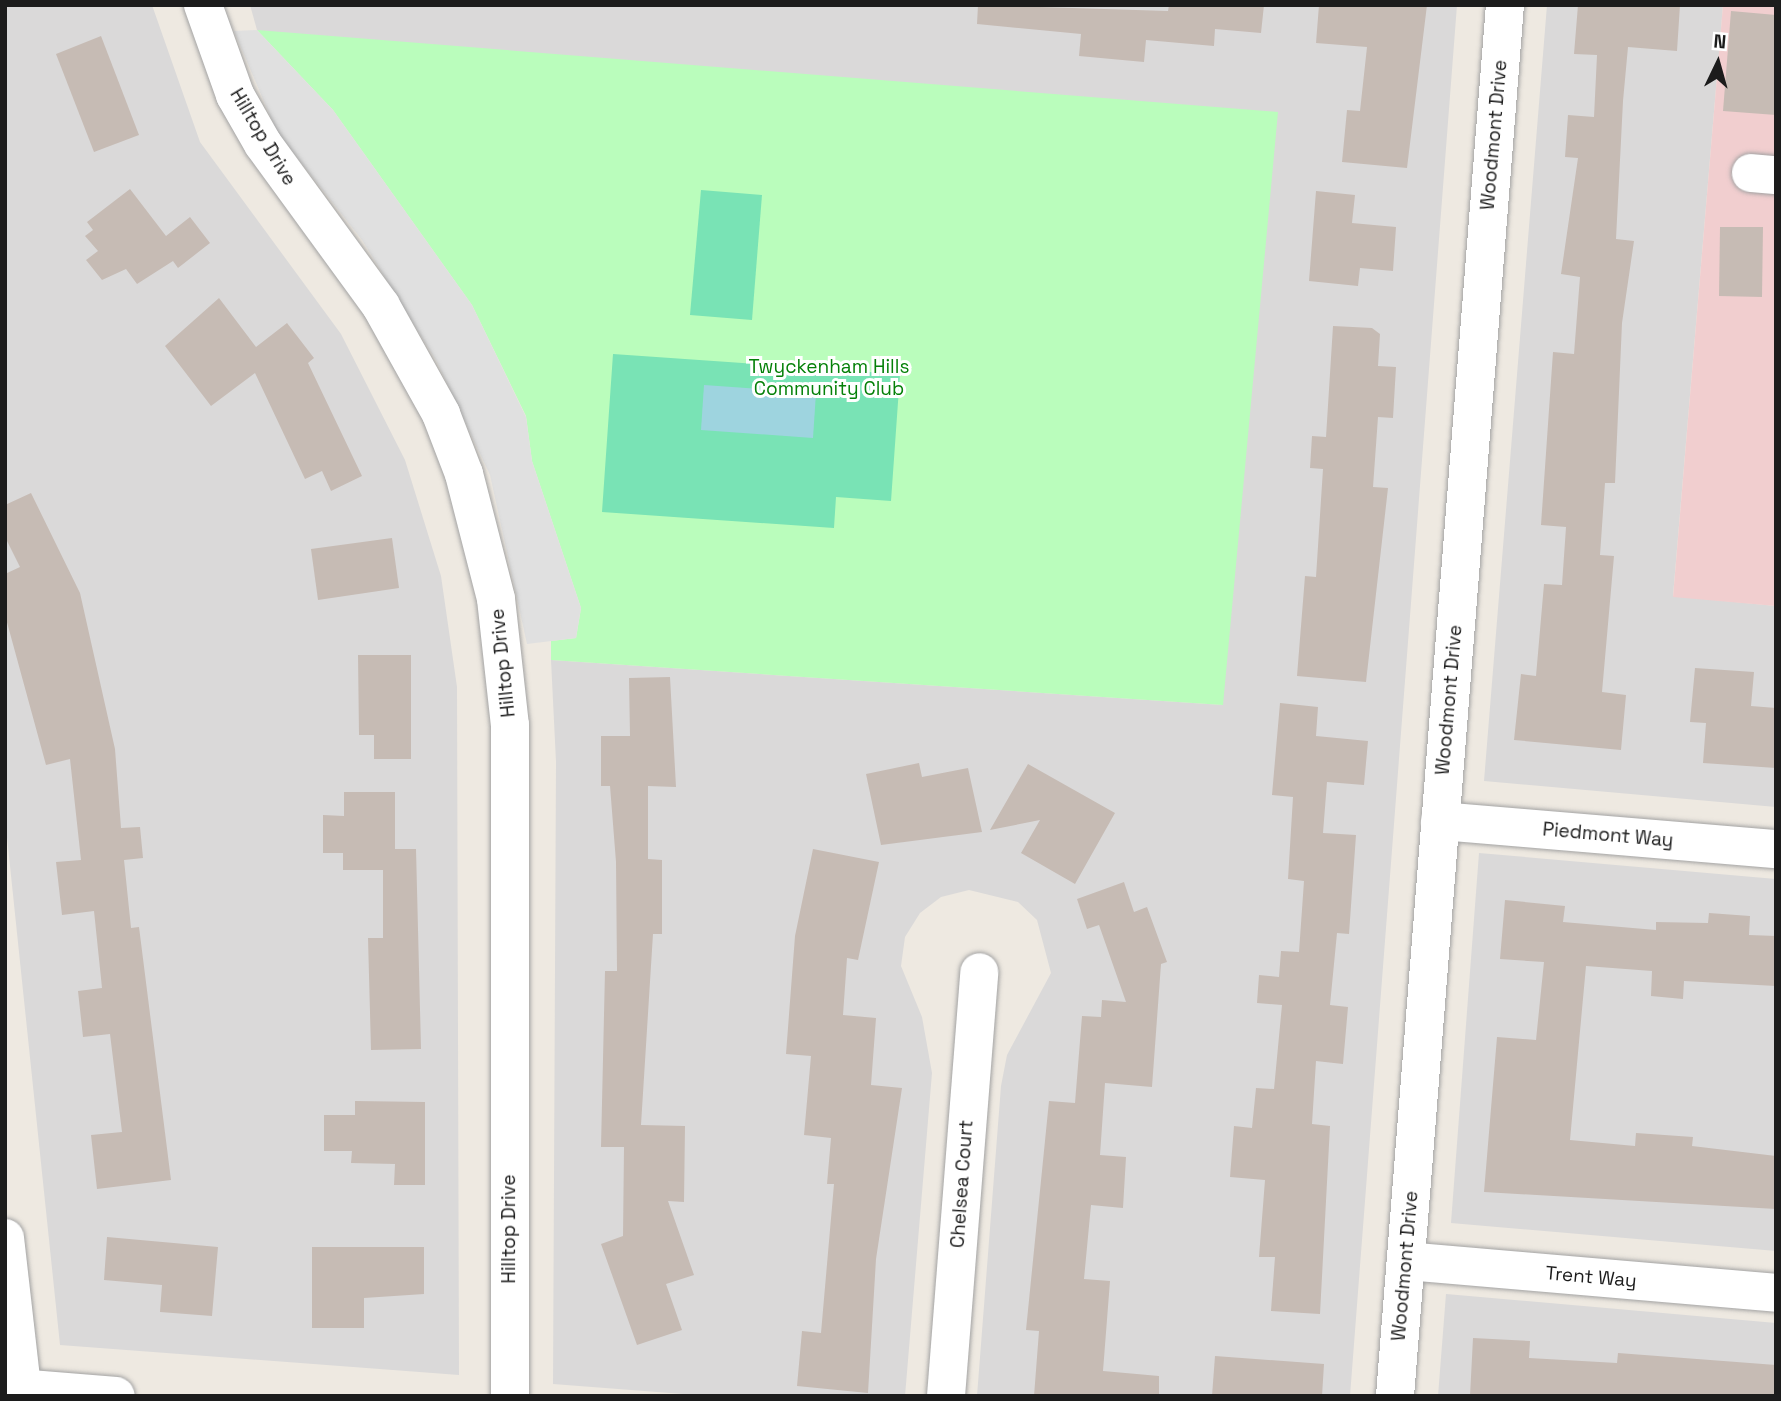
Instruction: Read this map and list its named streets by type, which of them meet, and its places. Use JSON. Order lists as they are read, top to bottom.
{
  "streets": {
    "street": [
      "Woodmont Drive",
      "Hilltop Drive",
      "Piedmont Way",
      "Chelsea Court",
      "Trent Way"
    ]
  },
  "crossings": [
    ["Woodmont Drive", "Piedmont Way"],
    ["Woodmont Drive", "Trent Way"]
  ],
  "parks": ["Twyckenham Hills Community Club"],
  "north": "top"
}
